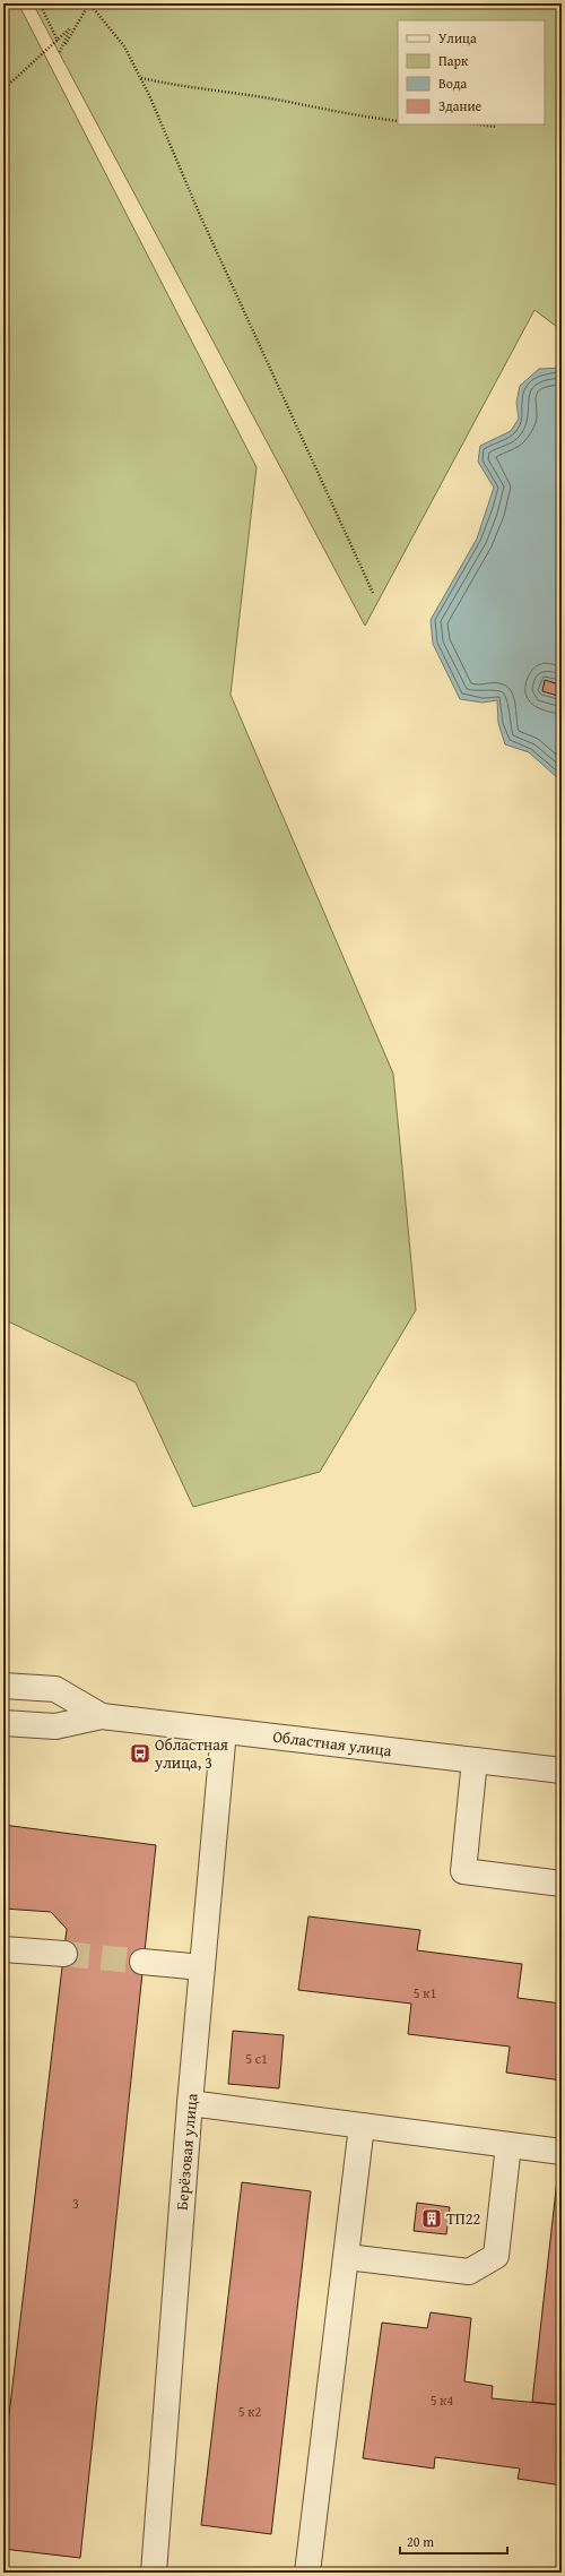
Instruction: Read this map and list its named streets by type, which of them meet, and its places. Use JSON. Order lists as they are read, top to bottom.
{
  "streets": {
    "street": ["Областная улица", "Берёзовая улица"]
  },
  "crossings": [
    ["Областная улица", "Берёзовая улица"]
  ],
  "places": {
    "bus stop": ["Областная улица, 3"],
    "building": ["ТП22"]
  },
  "house_numbers": [
    "5 к1",
    "5 с1",
    "3",
    "5 к4",
    "5 к2"
  ],
  "legend": [
    "Улица",
    "Парк",
    "Вода",
    "Здание"
  ],
  "scale_bar": "20 m"
}
